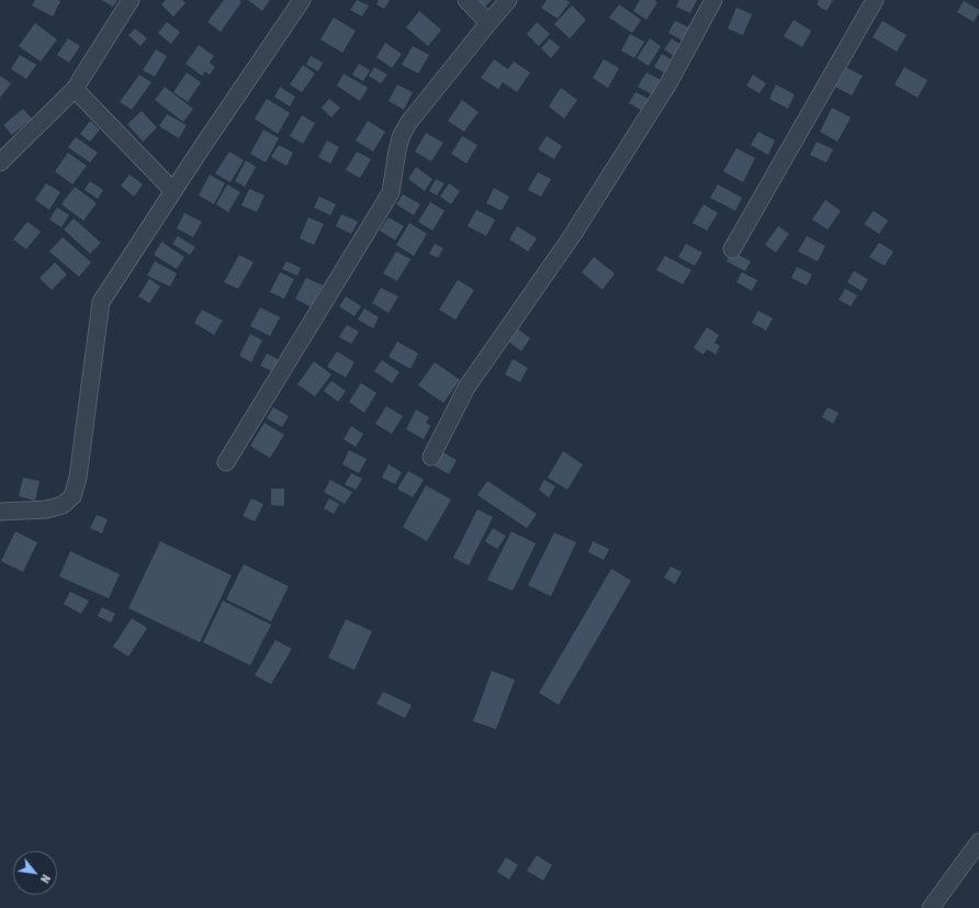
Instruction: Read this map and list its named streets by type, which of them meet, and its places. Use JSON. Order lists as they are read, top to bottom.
{
  "north": "bottom right"
}
